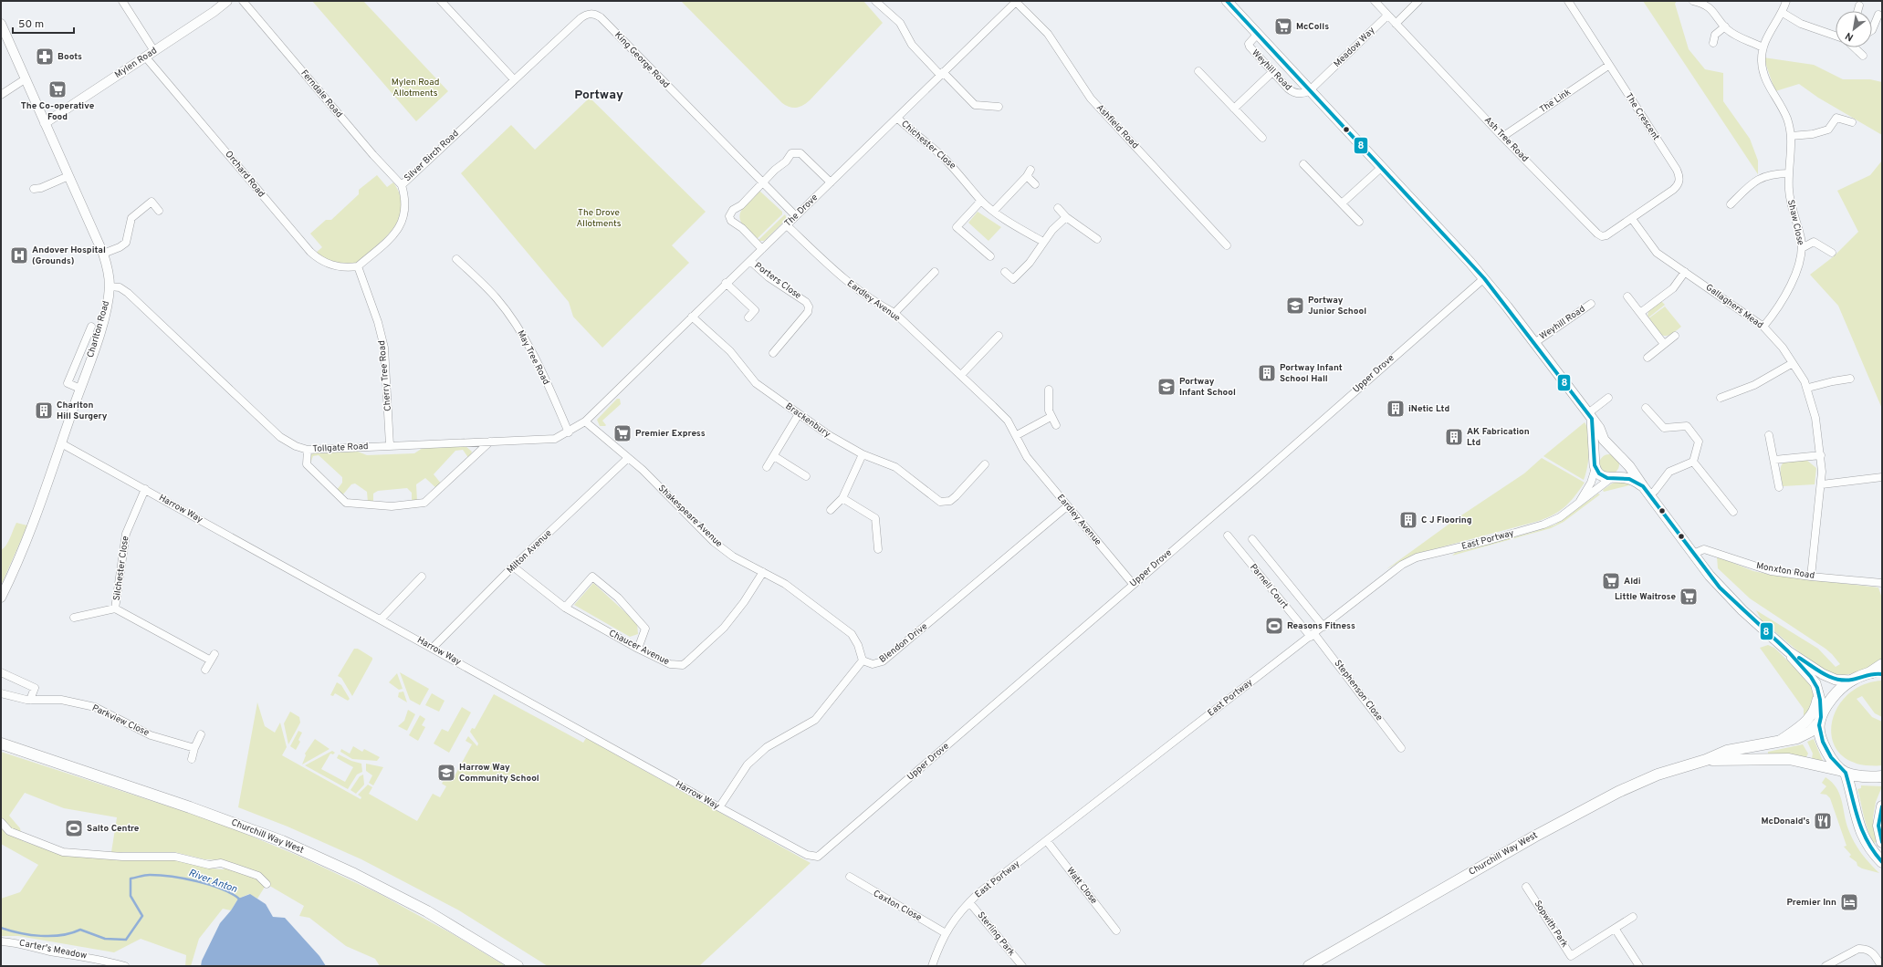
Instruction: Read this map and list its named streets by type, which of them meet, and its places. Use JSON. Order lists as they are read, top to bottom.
{
  "streets": {
    "main road": ["Weyhill Road", "Churchill Way West"],
    "street": [
      "Meadow Way",
      "King George Road",
      "Mylen Road",
      "Ferndale Road",
      "The Link",
      "The Crescent",
      "Ashfield Road",
      "Ash Tree Road",
      "Chichester Close",
      "Silver Birch Road",
      "Orchard Road",
      "The Drove",
      "Shaw Close",
      "Porters Close",
      "Eardley Avenue",
      "Gallaghers Mead",
      "Charlton Road",
      "May Tree Road",
      "Upper Drove",
      "Cherry Tree Road",
      "Brackenbury",
      "Tollgate Road",
      "Harrow Way",
      "Shakespeare Avenue",
      "East Portway",
      "Milton Avenue",
      "Silchester Close",
      "Monxton Road",
      "Parnell Court",
      "Blendon Drive",
      "Chaucer Avenue",
      "Stephenson Close",
      "Parkview Close",
      "Watt Close",
      "Caxton Close",
      "Sopwith Park",
      "Sterling Park",
      "Carter's Meadow"
    ]
  },
  "crossings": [
    ["Meadow Way", "Weyhill Road"],
    ["Meadow Way", "Ash Tree Road"],
    ["King George Road", "Silver Birch Road"],
    ["King George Road", "The Drove"],
    ["Mylen Road", "Orchard Road"],
    ["Mylen Road", "Charlton Road"],
    ["Weyhill Road", "Upper Drove"],
    ["Weyhill Road", "East Portway"],
    ["Weyhill Road", "Monxton Road"],
    ["Weyhill Road", "Churchill Way West"],
    ["Ferndale Road", "Silver Birch Road"],
    ["The Link", "The Crescent"],
    ["The Link", "Ash Tree Road"],
    ["The Crescent", "Ash Tree Road"],
    ["The Crescent", "Gallaghers Mead"],
    ["Ashfield Road", "The Drove"],
    ["Ash Tree Road", "Gallaghers Mead"],
    ["Chichester Close", "The Drove"],
    ["Silver Birch Road", "Orchard Road"],
    ["Silver Birch Road", "Cherry Tree Road"],
    ["Orchard Road", "Cherry Tree Road"],
    ["The Drove", "Porters Close"],
    ["The Drove", "Eardley Avenue"],
    ["The Drove", "Brackenbury"],
    ["The Drove", "Tollgate Road"],
    ["The Drove", "Shakespeare Avenue"],
    ["Shaw Close", "Gallaghers Mead"],
    ["Eardley Avenue", "Upper Drove"],
    ["Eardley Avenue", "Blendon Drive"],
    ["Gallaghers Mead", "Monxton Road"],
    ["Charlton Road", "Tollgate Road"],
    ["Charlton Road", "Harrow Way"],
    ["May Tree Road", "Tollgate Road"],
    ["Upper Drove", "Harrow Way"],
    ["Cherry Tree Road", "Tollgate Road"],
    ["Tollgate Road", "Shakespeare Avenue"],
    ["Harrow Way", "Milton Avenue"],
    ["Harrow Way", "Silchester Close"],
    ["Shakespeare Avenue", "Milton Avenue"],
    ["Shakespeare Avenue", "Blendon Drive"],
    ["Shakespeare Avenue", "Chaucer Avenue"],
    ["East Portway", "Parnell Court"],
    ["East Portway", "Stephenson Close"],
    ["East Portway", "Watt Close"],
    ["East Portway", "Caxton Close"],
    ["East Portway", "Sterling Park"],
    ["Milton Avenue", "Chaucer Avenue"],
    ["Parnell Court", "Stephenson Close"]
  ],
  "districts": ["Portway"],
  "water": ["River Anton"],
  "parks": ["Mylen Road Allotments", "The Drove Allotments"],
  "places": {
    "supermarket": [
      "McColls",
      "The Co-operative Food",
      "Premier Express",
      "Aldi",
      "Little Waitrose"
    ],
    "pharmacy": ["Boots"],
    "hospital": ["Andover Hospital (Grounds)"],
    "school or university": ["Portway Junior School", "Portway Infant School", "Harrow Way Community School"],
    "building": [
      "Portway Infant School Hall",
      "iNetic Ltd",
      "Charlton Hill Surgery",
      "AK Fabrication Ltd",
      "C J Flooring"
    ],
    "sports": ["Reasons Fitness", "Salto Centre"],
    "restaurant": ["McDonald's"],
    "hotel": ["Premier Inn"]
  },
  "lines": ["transit line 8"],
  "scale_bar": "50 m",
  "north": "bottom left"
}
